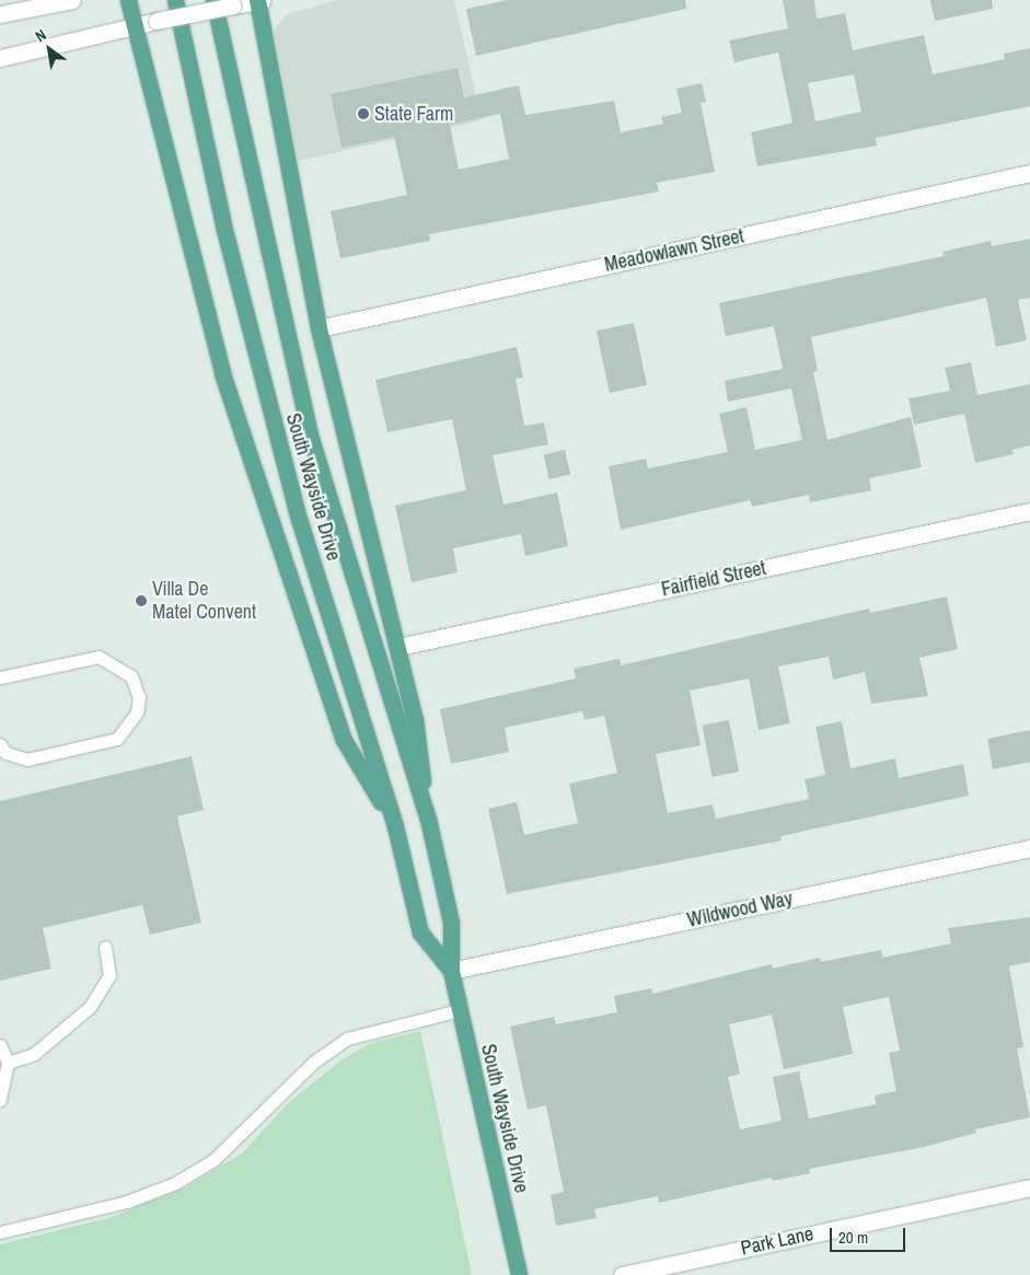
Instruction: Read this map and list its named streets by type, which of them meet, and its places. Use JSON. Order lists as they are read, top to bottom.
{
  "streets": {
    "main road": ["South Wayside Drive"],
    "street": [
      "Meadowlawn Street",
      "Fairfield Street",
      "Wildwood Way",
      "Park Lane"
    ]
  },
  "crossings": [
    ["South Wayside Drive", "Wildwood Way"]
  ],
  "places": ["State Farm", "Villa De Matel Convent"],
  "scale_bar": "20 m",
  "north": "top left"
}
